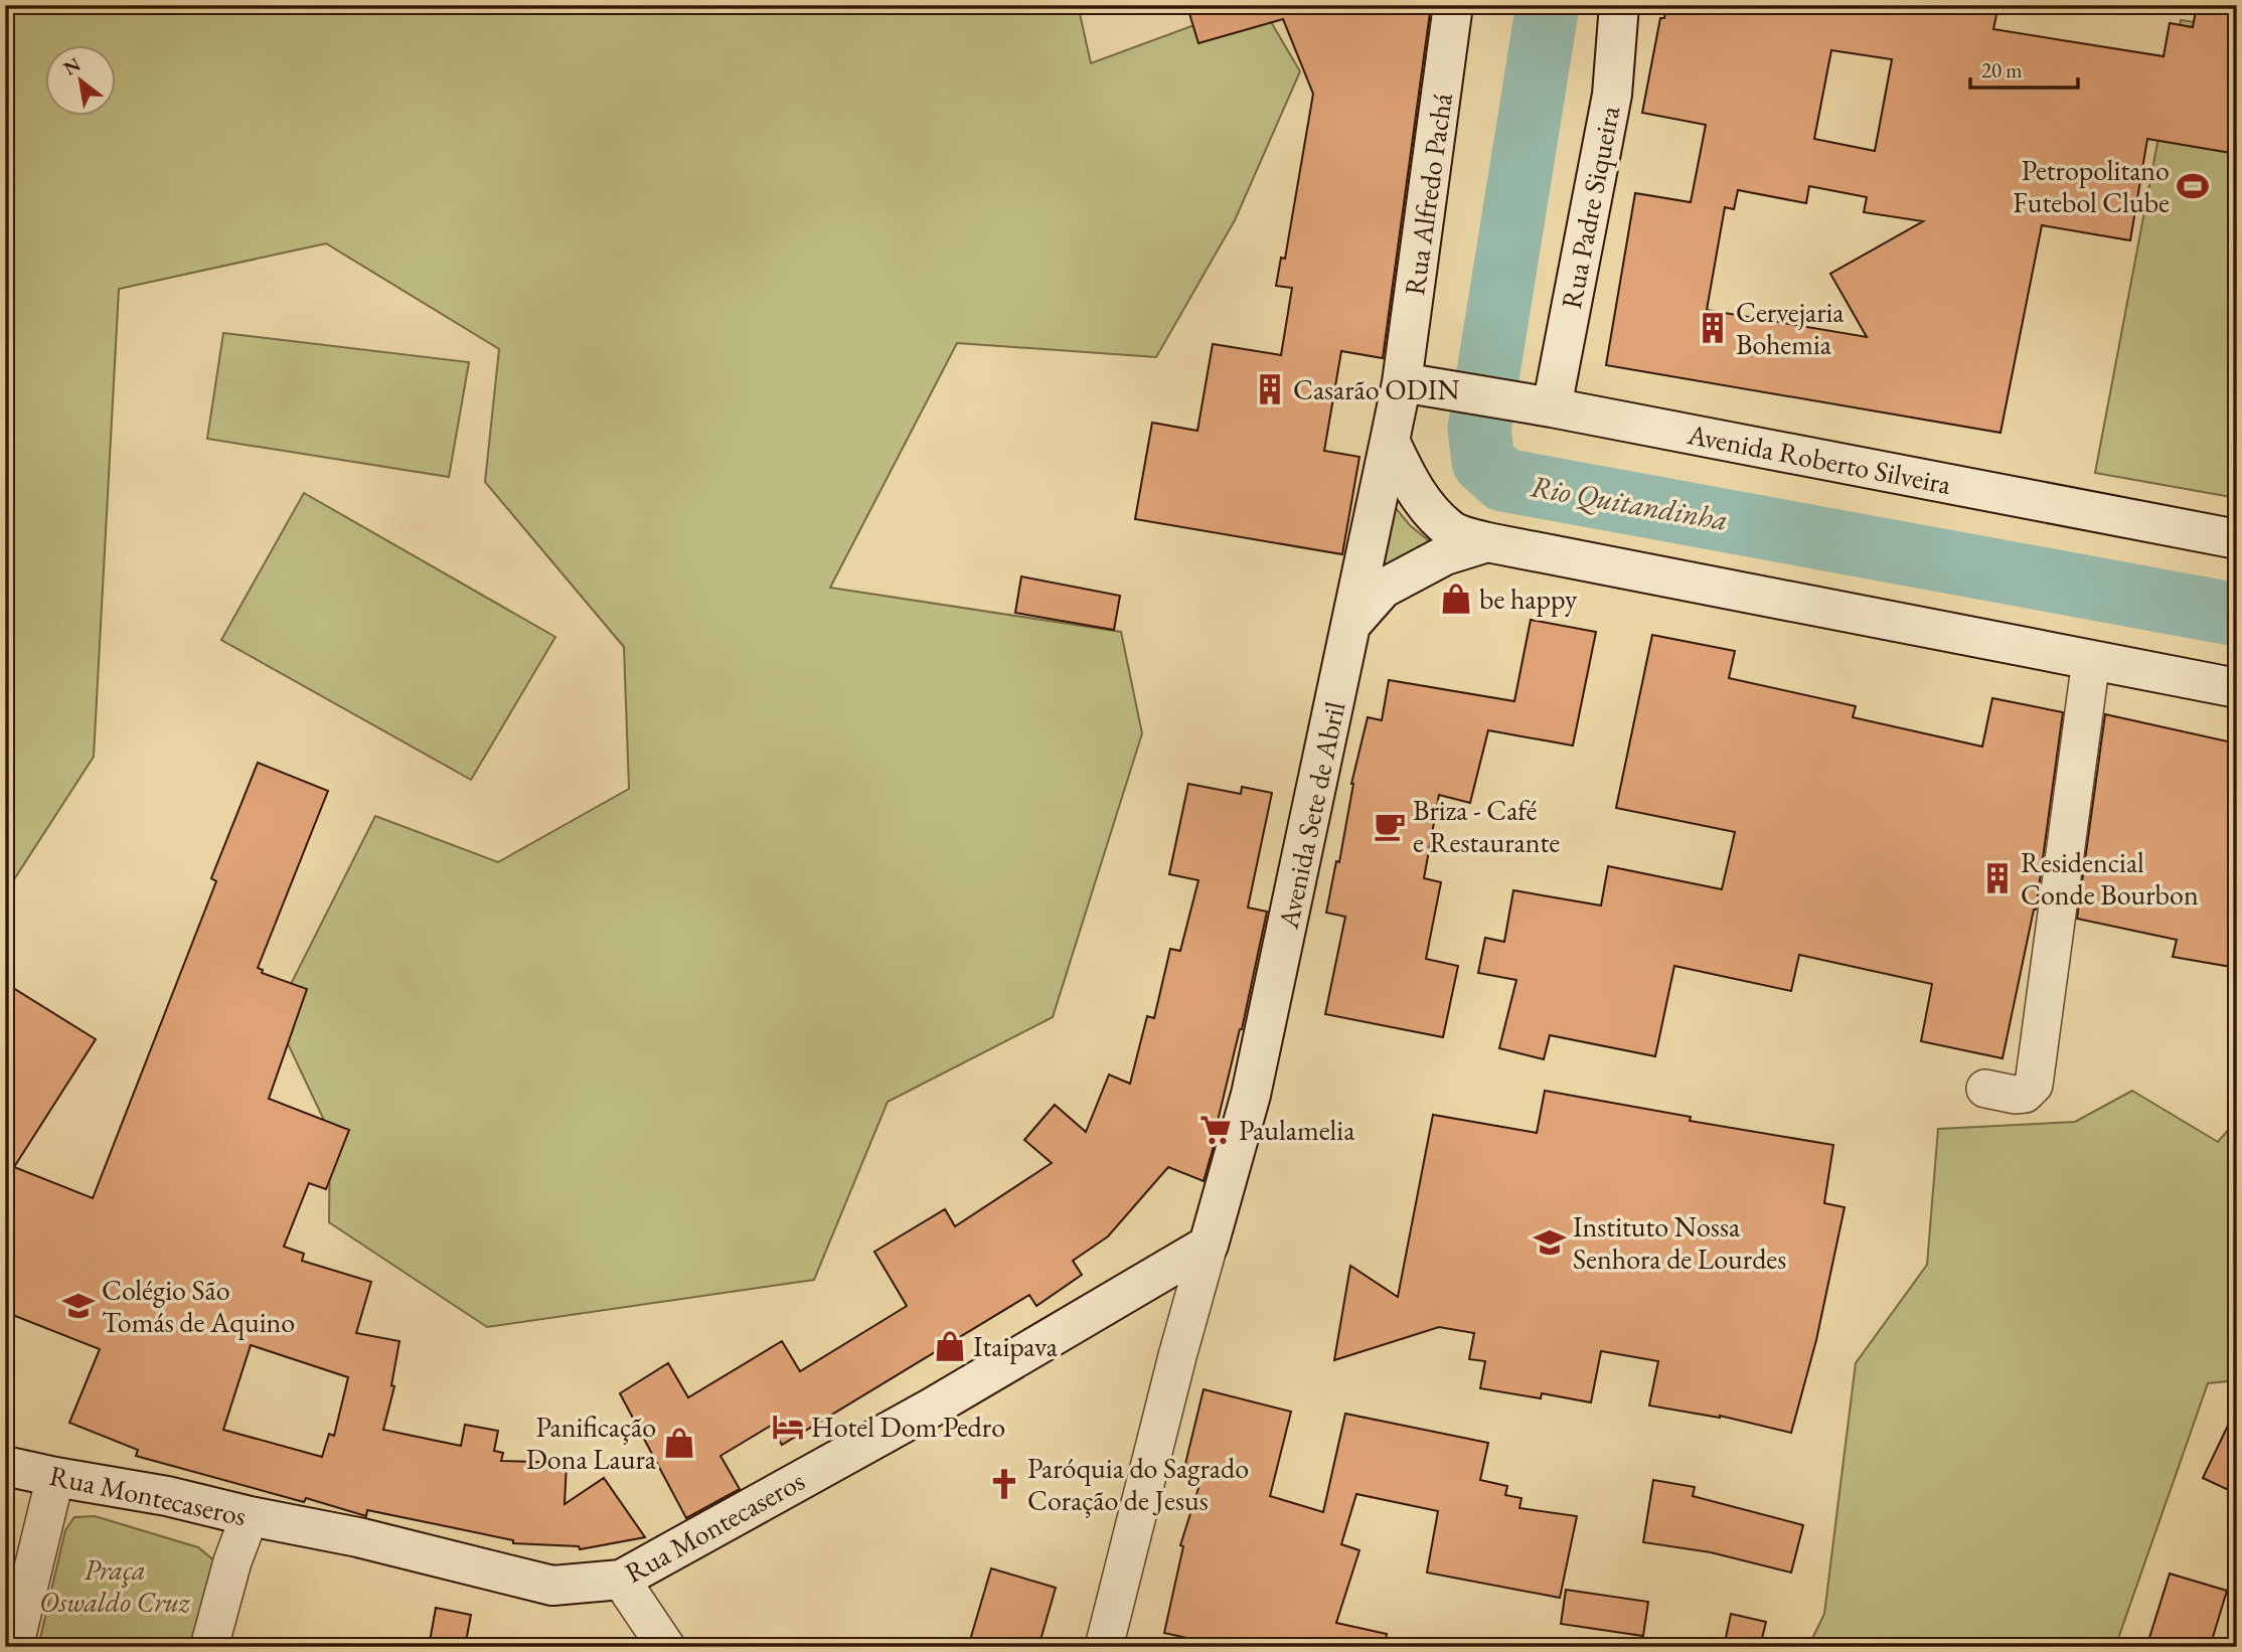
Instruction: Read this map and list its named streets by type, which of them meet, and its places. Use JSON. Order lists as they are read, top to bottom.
{
  "streets": {
    "main road": [
      "Rua Alfredo Pachá",
      "Rua Padre Siqueira",
      "Avenida Roberto Silveira",
      "Avenida Sete de Abril",
      "Rua Montecaseros"
    ]
  },
  "crossings": [
    ["Rua Alfredo Pachá", "Avenida Roberto Silveira"],
    ["Rua Alfredo Pachá", "Avenida Sete de Abril"],
    ["Rua Padre Siqueira", "Avenida Roberto Silveira"],
    ["Avenida Roberto Silveira", "Avenida Sete de Abril"],
    ["Avenida Sete de Abril", "Rua Montecaseros"]
  ],
  "water": ["Rio Quitandinha"],
  "parks": ["Praça Oswaldo Cruz"],
  "places": {
    "sports": ["Petropolitano Futebol Clube"],
    "building": ["Cervejaria Bohemia", "Casarão ODIN", "Residencial Conde Bourbon"],
    "shop": ["be happy", "Itaipava", "Panificação Dona Laura"],
    "cafe": ["Briza - Café e Restaurante"],
    "supermarket": ["Paulamelia"],
    "school or university": ["Instituto Nossa Senhora de Lourdes", "Colégio São Tomás de Aquino"],
    "hotel": ["Hotel Dom Pedro"],
    "church": ["Paróquia do Sagrado Coração de Jesus"]
  },
  "scale_bar": "20 m",
  "north": "top left"
}
